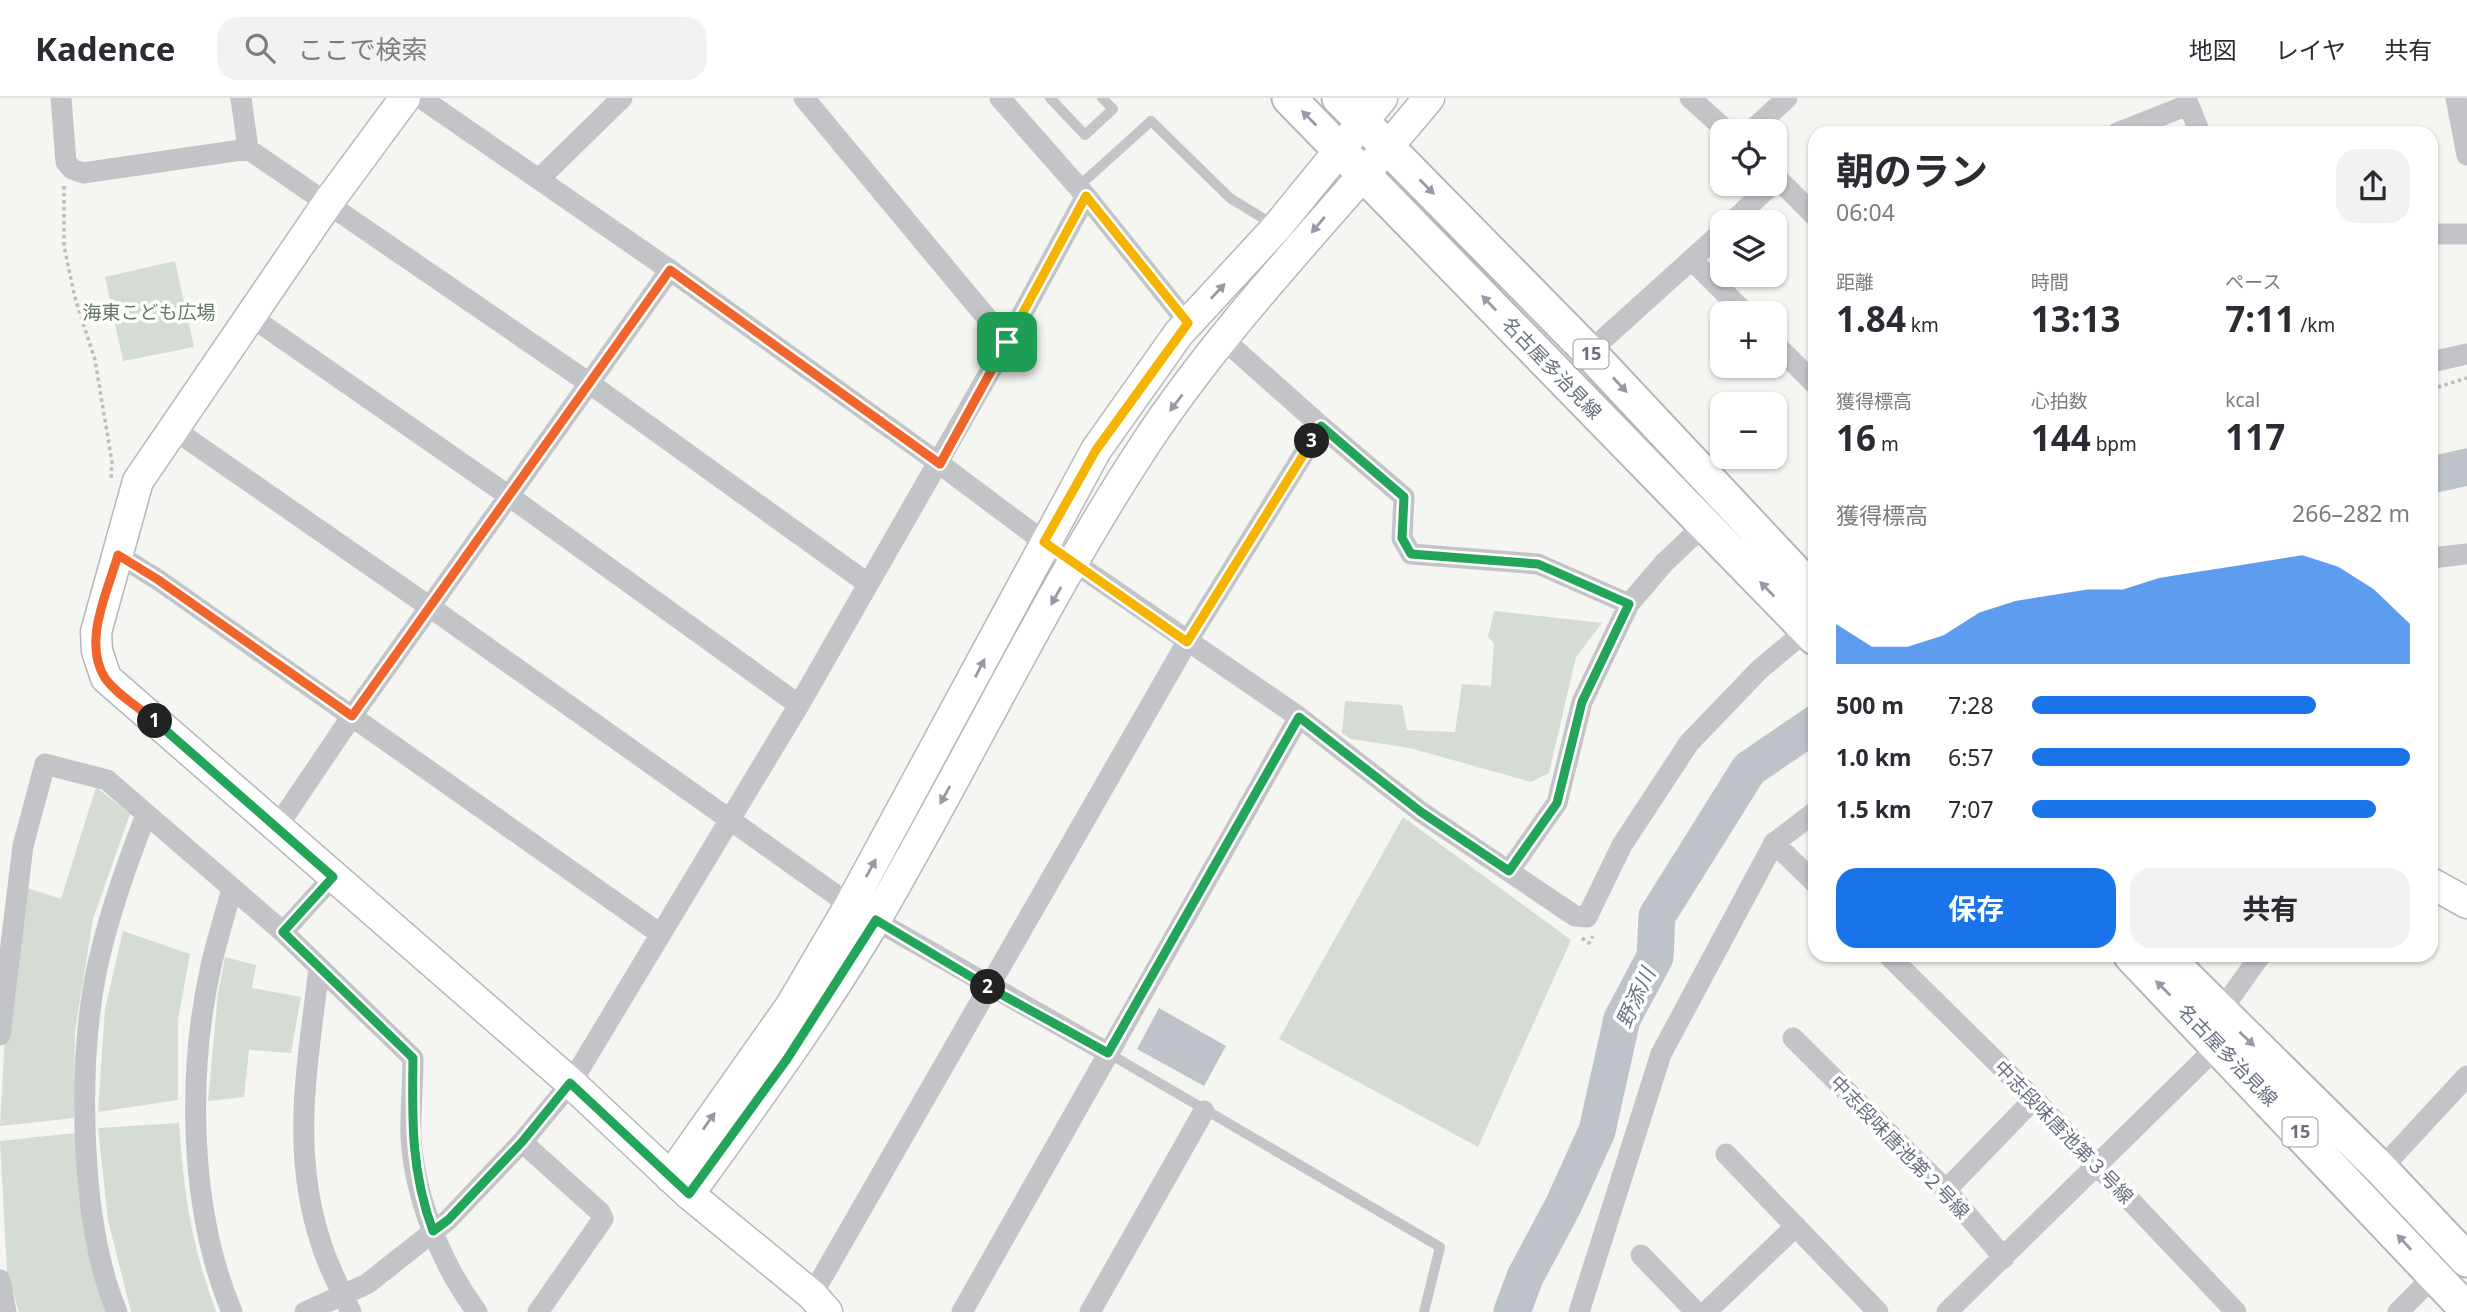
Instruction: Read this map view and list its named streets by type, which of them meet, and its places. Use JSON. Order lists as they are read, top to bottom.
{
  "streets": {
    "main road": ["15", "名古屋多治見線"],
    "street": ["中志段味唐池第３号線", "中志段味唐池第２号線"]
  },
  "water": ["野添川"],
  "parks": ["海東こども広場"],
  "page": {
    "header": "Kadence",
    "search": "ここで検索",
    "nav": ["地図", "レイヤ", "共有"],
    "map_buttons": ["+", "−"],
    "heading": ["朝のラン", "06:04"],
    "stats": [
      ["距離", "1.84 km"],
      ["時間", "13:13"],
      ["ペース", "7:11 /km"],
      ["獲得標高", "16 m"],
      ["心拍数", "144 bpm"],
      ["kcal", "117"]
    ],
    "pins": ["3", "1", "2"],
    "chart": ["獲得標高", "266–282 m"],
    "list": [
      {
        "name": "500 m",
        "note": "7:28"
      },
      {
        "name": "1.0 km",
        "note": "6:57"
      },
      {
        "name": "1.5 km",
        "note": "7:07"
      }
    ],
    "buttons": ["保存", "共有"]
  }
}
